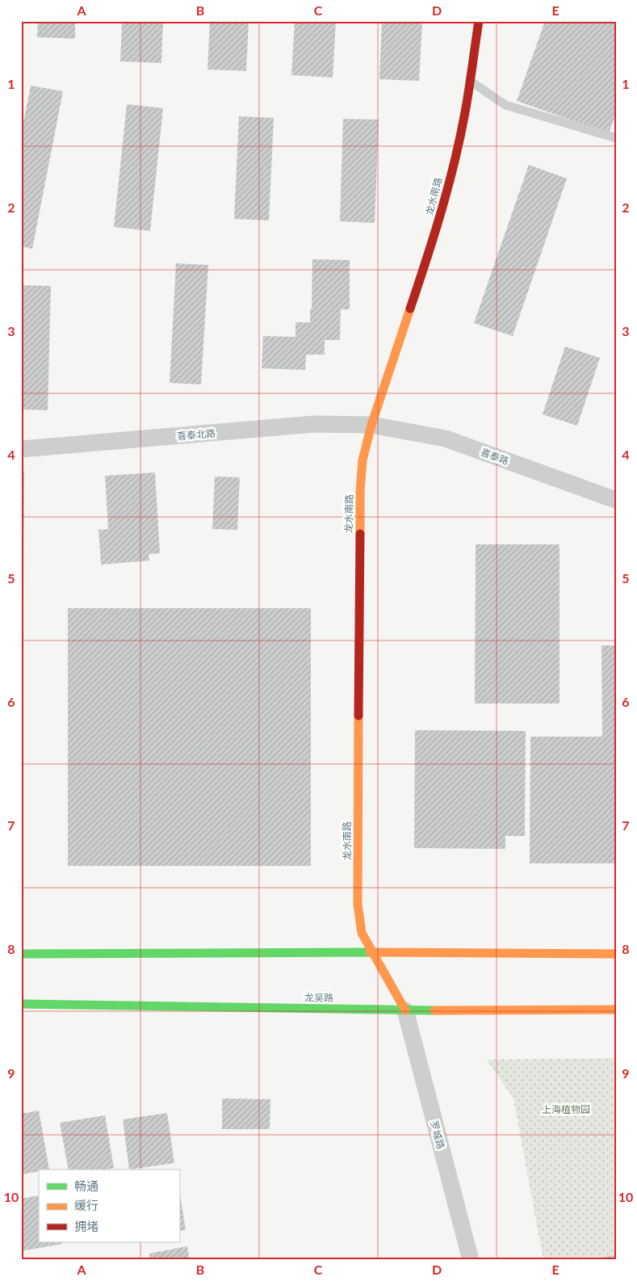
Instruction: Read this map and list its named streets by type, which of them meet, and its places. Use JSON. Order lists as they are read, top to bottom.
{
  "streets": {
    "main road": ["龙水南路", "龙吴路"],
    "street": ["喜泰北路", "喜泰路", "罗城路"]
  },
  "crossings": [
    ["龙水南路", "喜泰北路"],
    ["龙水南路", "喜泰路"],
    ["龙水南路", "龙吴路"],
    ["龙水南路", "罗城路"],
    ["喜泰北路", "喜泰路"],
    ["龙吴路", "罗城路"]
  ],
  "parks": ["上海植物园"],
  "legend": ["畅通", "缓行", "拥堵"],
  "grid": {
    "columns": [
      "A",
      "B",
      "C",
      "D",
      "E"
    ],
    "rows": [
      "1",
      "2",
      "3",
      "4",
      "5",
      "6",
      "7",
      "8",
      "9",
      "10"
    ]
  }
}
